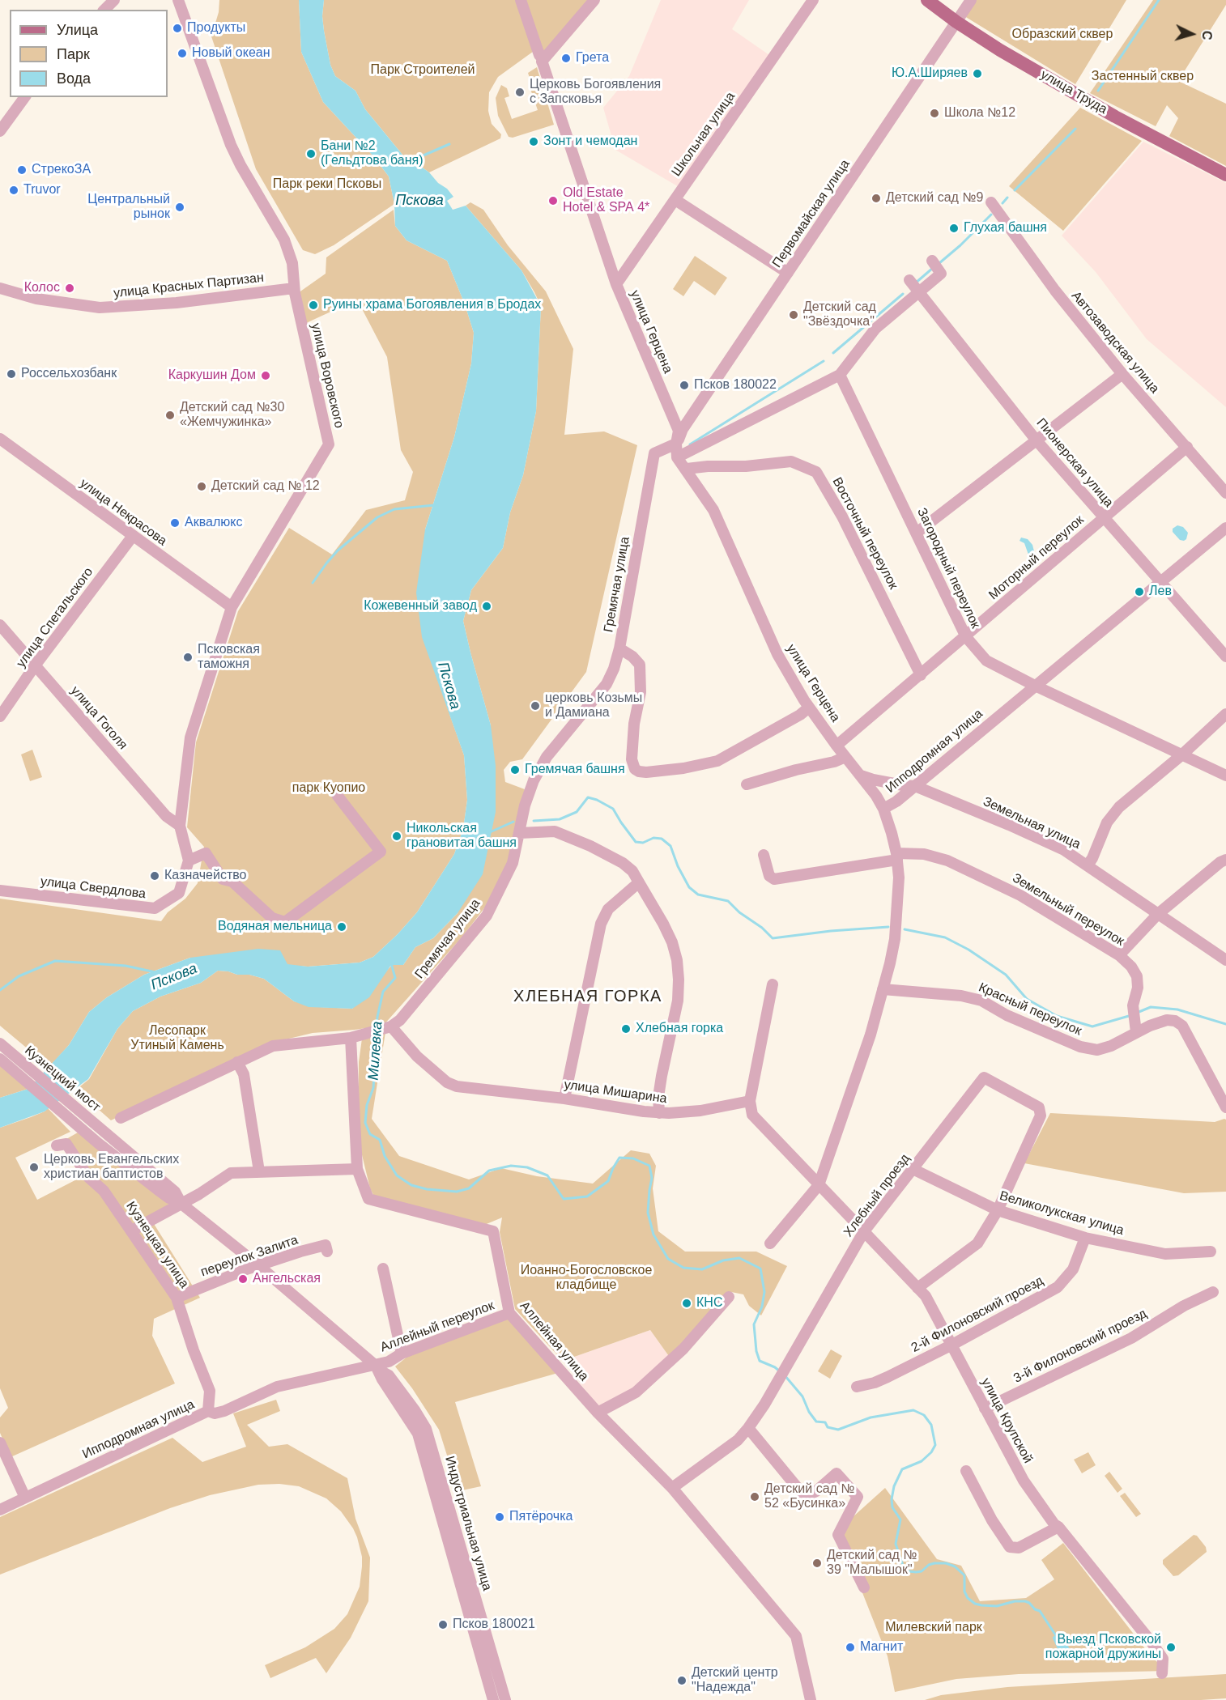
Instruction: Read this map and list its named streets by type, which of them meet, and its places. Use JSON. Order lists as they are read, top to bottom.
{
  "streets": {
    "main road": ["улица Труда"],
    "street": [
      "Школьная улица",
      "Первомайская улица",
      "улица Красных Партизан",
      "улица Герцена",
      "Автозаводская улица",
      "улица Воровского",
      "Пионерская улица",
      "улица Некрасова",
      "Восточный переулок",
      "Моторный переулок",
      "Загородный переулок",
      "Гремячая улица",
      "улица Спегальского",
      "улица Гоголя",
      "Ипподромная улица",
      "Земельная улица",
      "улица Свердлова",
      "Земельный переулок",
      "Красный переулок",
      "Кузнецкий мост",
      "улица Мишарина",
      "Хлебный проезд",
      "Великолукская улица",
      "Кузнецкая улица",
      "переулок Залита",
      "2-й Филоновский проезд",
      "Аллейный переулок",
      "Аллейная улица",
      "3-й Филоновский проезд",
      "улица Крупской",
      "Индустриальная улица"
    ]
  },
  "crossings": [
    ["улица Труда", "Первомайская улица"],
    ["Школьная улица", "улица Герцена"],
    ["Первомайская улица", "улица Герцена"],
    ["Первомайская улица", "Гремячая улица"],
    ["улица Красных Партизан", "улица Воровского"],
    ["улица Герцена", "Восточный переулок"],
    ["улица Герцена", "Моторный переулок"],
    ["улица Герцена", "Гремячая улица"],
    ["улица Герцена", "Ипподромная улица"],
    ["улица Герцена", "Земельная улица"],
    ["Автозаводская улица", "Моторный переулок"],
    ["улица Воровского", "улица Некрасова"],
    ["улица Воровского", "улица Гоголя"],
    ["улица Воровского", "улица Свердлова"],
    ["Пионерская улица", "Моторный переулок"],
    ["Пионерская улица", "Ипподромная улица"],
    ["улица Некрасова", "улица Спегальского"],
    ["Восточный переулок", "Моторный переулок"],
    ["Моторный переулок", "Загородный переулок"],
    ["Загородный переулок", "Ипподромная улица"],
    ["Гремячая улица", "улица Мишарина"],
    ["улица Спегальского", "улица Гоголя"],
    ["Ипподромная улица", "Земельная улица"],
    ["Ипподромная улица", "Земельный переулок"],
    ["Ипподромная улица", "Красный переулок"],
    ["Ипподромная улица", "Кузнецкая улица"],
    ["Ипподромная улица", "Аллейный переулок"],
    ["Ипподромная улица", "улица Крупской"],
    ["Ипподромная улица", "Индустриальная улица"],
    ["Земельный переулок", "Красный переулок"],
    ["Кузнецкий мост", "Индустриальная улица"],
    ["Хлебный проезд", "Великолукская улица"],
    ["Хлебный проезд", "Аллейная улица"],
    ["Хлебный проезд", "улица Крупской"],
    ["Великолукская улица", "2-й Филоновский проезд"],
    ["Кузнецкая улица", "переулок Залита"],
    ["переулок Залита", "Индустриальная улица"],
    ["2-й Филоновский проезд", "улица Крупской"],
    ["Аллейный переулок", "Аллейная улица"],
    ["Аллейный переулок", "Индустриальная улица"],
    ["3-й Филоновский проезд", "улица Крупской"]
  ],
  "districts": ["ХЛЕБНАЯ ГОРКА"],
  "water": ["Пскова", "Милевка"],
  "parks": [
    "Образский сквер",
    "Парк Строителей",
    "Застенный сквер",
    "Парк реки Псковы",
    "парк Куопио",
    "Лесопарк Утиный Камень",
    "Иоанно-Богословское кладбище",
    "Милевский парк"
  ],
  "places": [
    "Продукты",
    "Новый океан",
    "Грета",
    "Ю.А.Ширяев",
    "Церковь Богоявления с Запсковья",
    "Школа №12",
    "Зонт и чемодан",
    "Бани №2 (Гельдтова баня)",
    "СтрекоЗА",
    "Truvor",
    "Детский сад №9",
    "Old Estate Hotel & SPA 4*",
    "Центральный рынок",
    "Глухая башня",
    "Колос",
    "Руины храма Богоявления в Бродах",
    "Детский сад \"Звёздочка\"",
    "Россельхозбанк",
    "Каркушин Дом",
    "Псков 180022",
    "Детский сад №30 «Жемчужинка»",
    "Детский сад № 12",
    "Аквалюкс",
    "Лев",
    "Кожевенный завод",
    "Псковская таможня",
    "церковь Козьмы и Дамиана",
    "Гремячая башня",
    "Никольская грановитая башня",
    "Казначейство",
    "Водяная мельница",
    "Хлебная горка",
    "Церковь Евангельских христиан баптистов",
    "Ангельская",
    "КНС",
    "Детский сад № 52 «Бусинка»",
    "Пятёрочка",
    "Детский сад № 39 \"Малышок\"",
    "Псков 180021",
    "Магнит",
    "Выезд Псковской пожарной дружины",
    "Детский центр \"Надежда\""
  ],
  "legend": ["Улица", "Парк", "Вода"],
  "north": "right"
}
